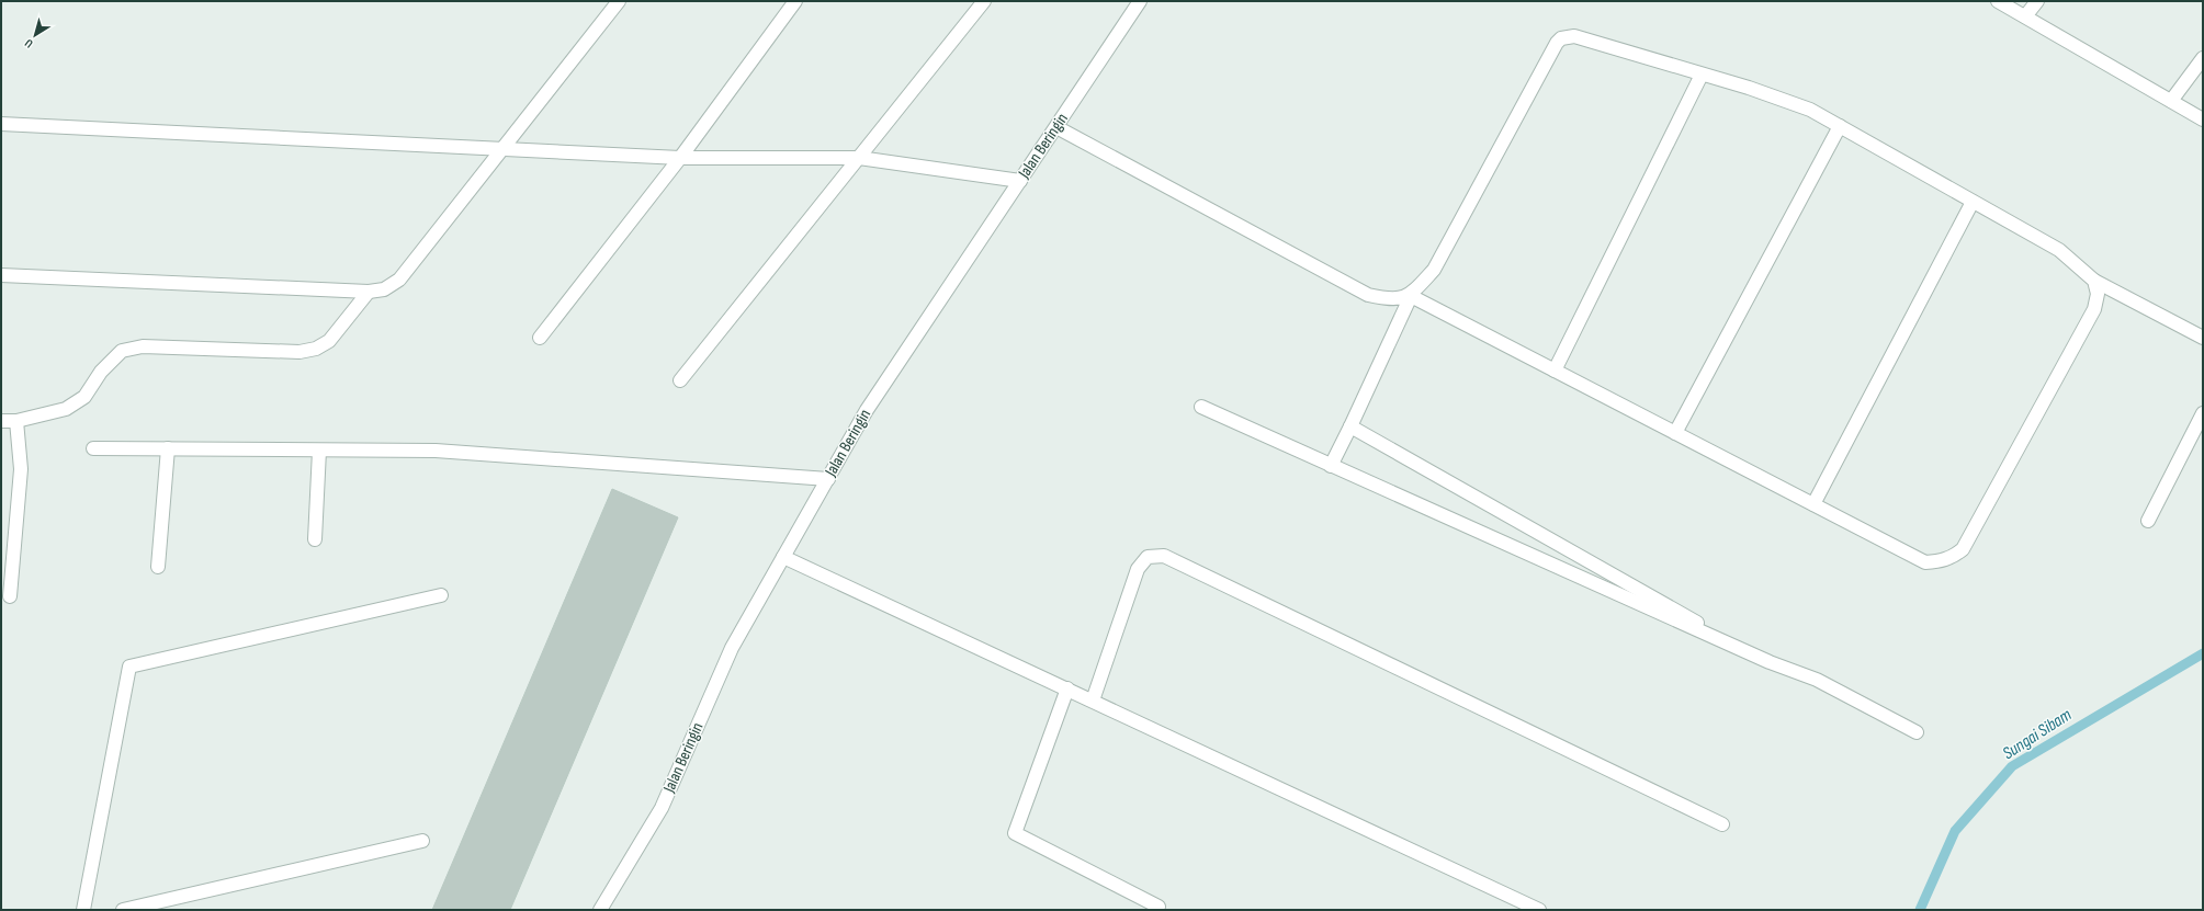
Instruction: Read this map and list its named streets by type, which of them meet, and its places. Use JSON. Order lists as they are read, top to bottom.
{
  "streets": {
    "street": ["Jalan Beringin"]
  },
  "water": ["Sungai Sibam"],
  "north": "bottom left"
}
